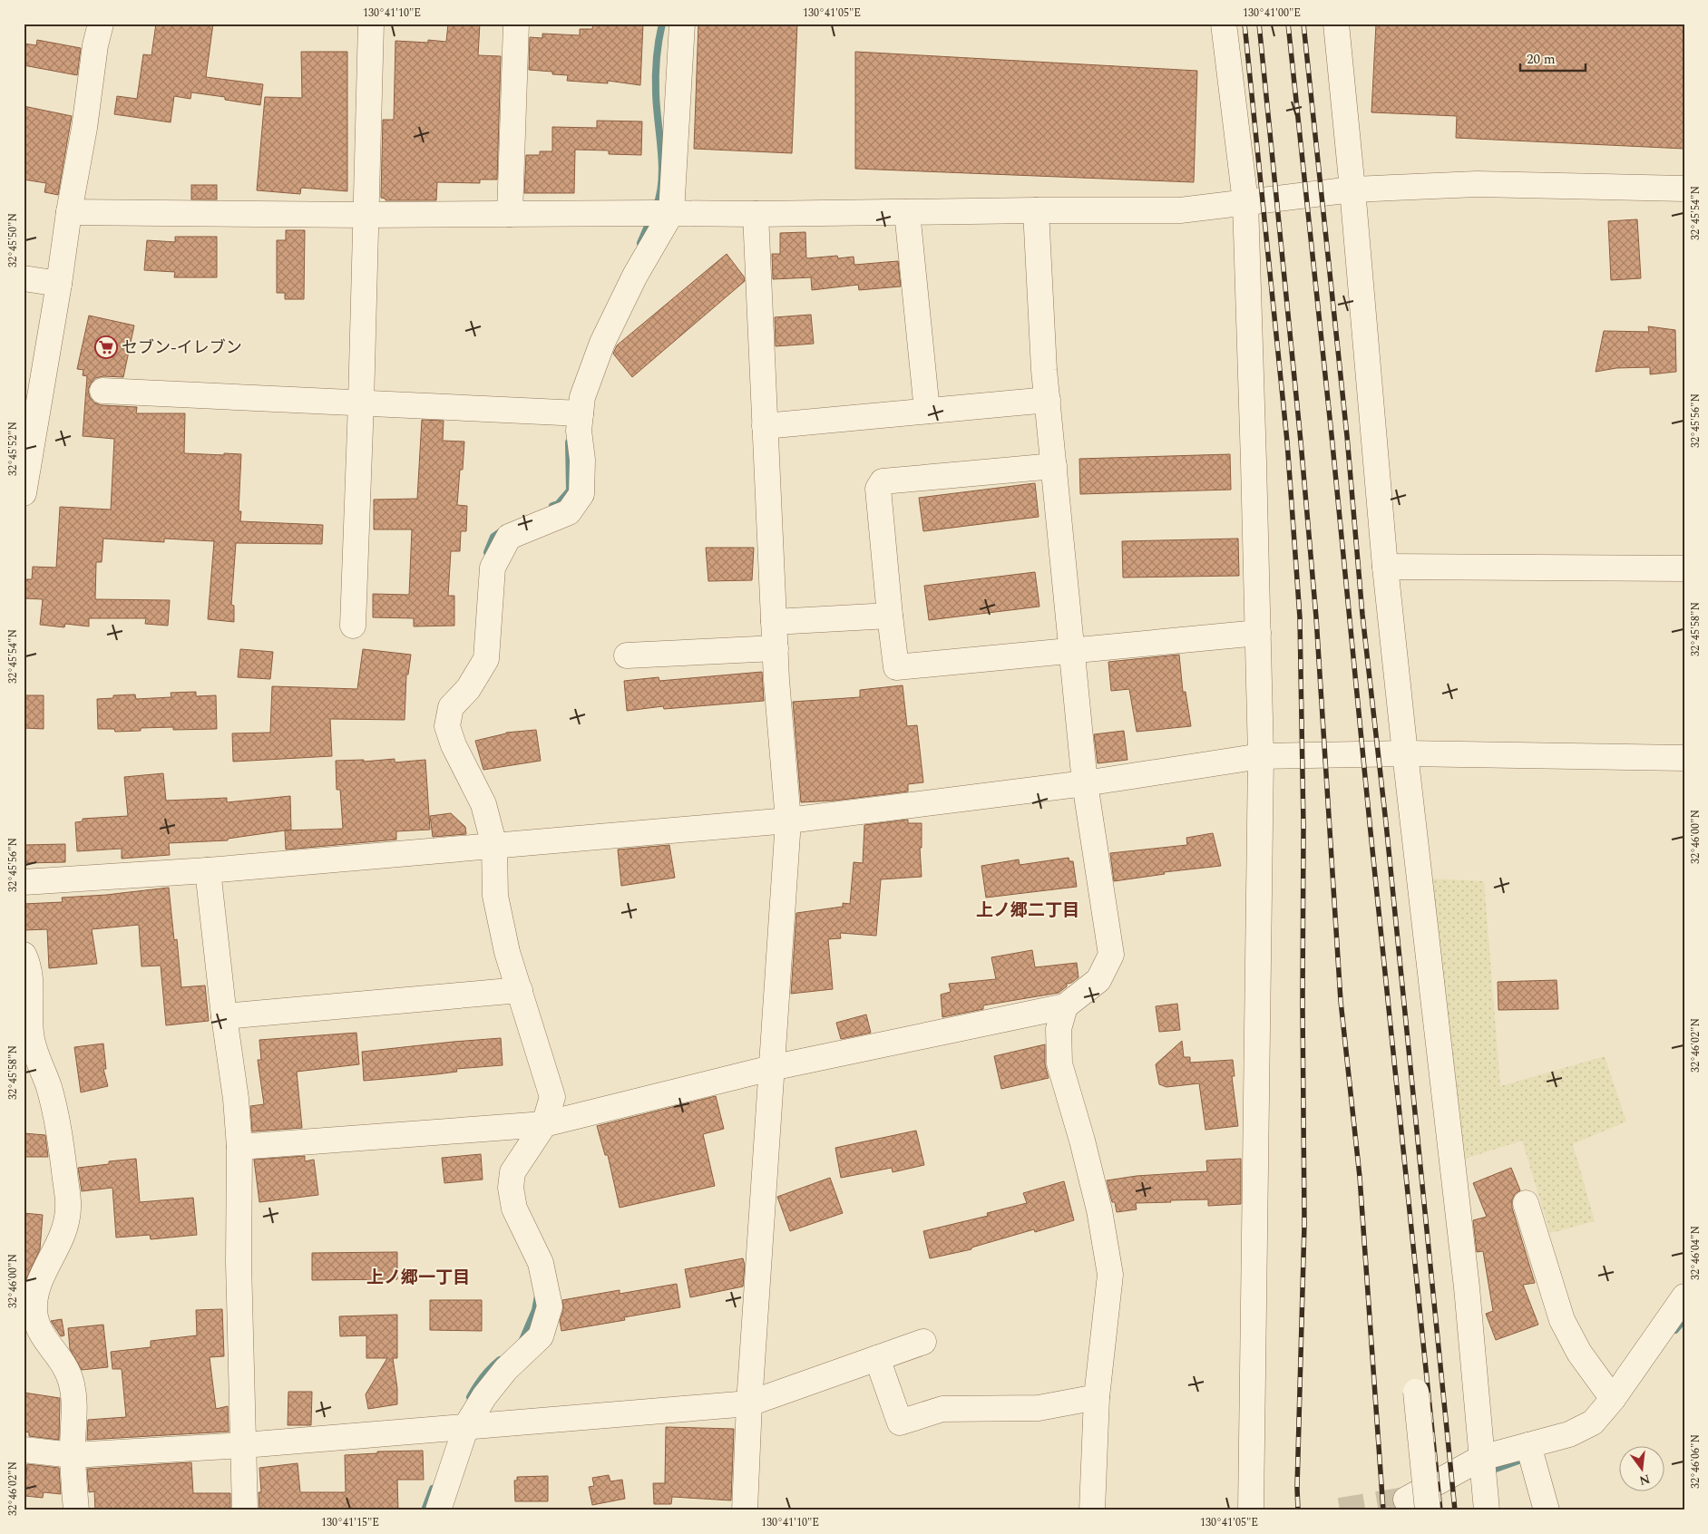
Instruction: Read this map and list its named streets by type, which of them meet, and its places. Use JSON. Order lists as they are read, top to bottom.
{
  "districts": ["上ノ郷二丁目", "上ノ郷一丁目"],
  "places": {
    "supermarket": ["セブン-イレブン"]
  },
  "scale_bar": "20 m",
  "north": "bottom",
  "coordinates": [
    "130°41'10\"E",
    "130°41'05\"E",
    "130°41'00\"E",
    "32°45'54\"N",
    "32°45'50\"N",
    "32°45'56\"N",
    "32°45'52\"N",
    "32°45'58\"N",
    "32°46'00\"N",
    "32°46'02\"N",
    "32°46'04\"N",
    "32°46'06\"N",
    "130°41'15\"E"
  ]
}
